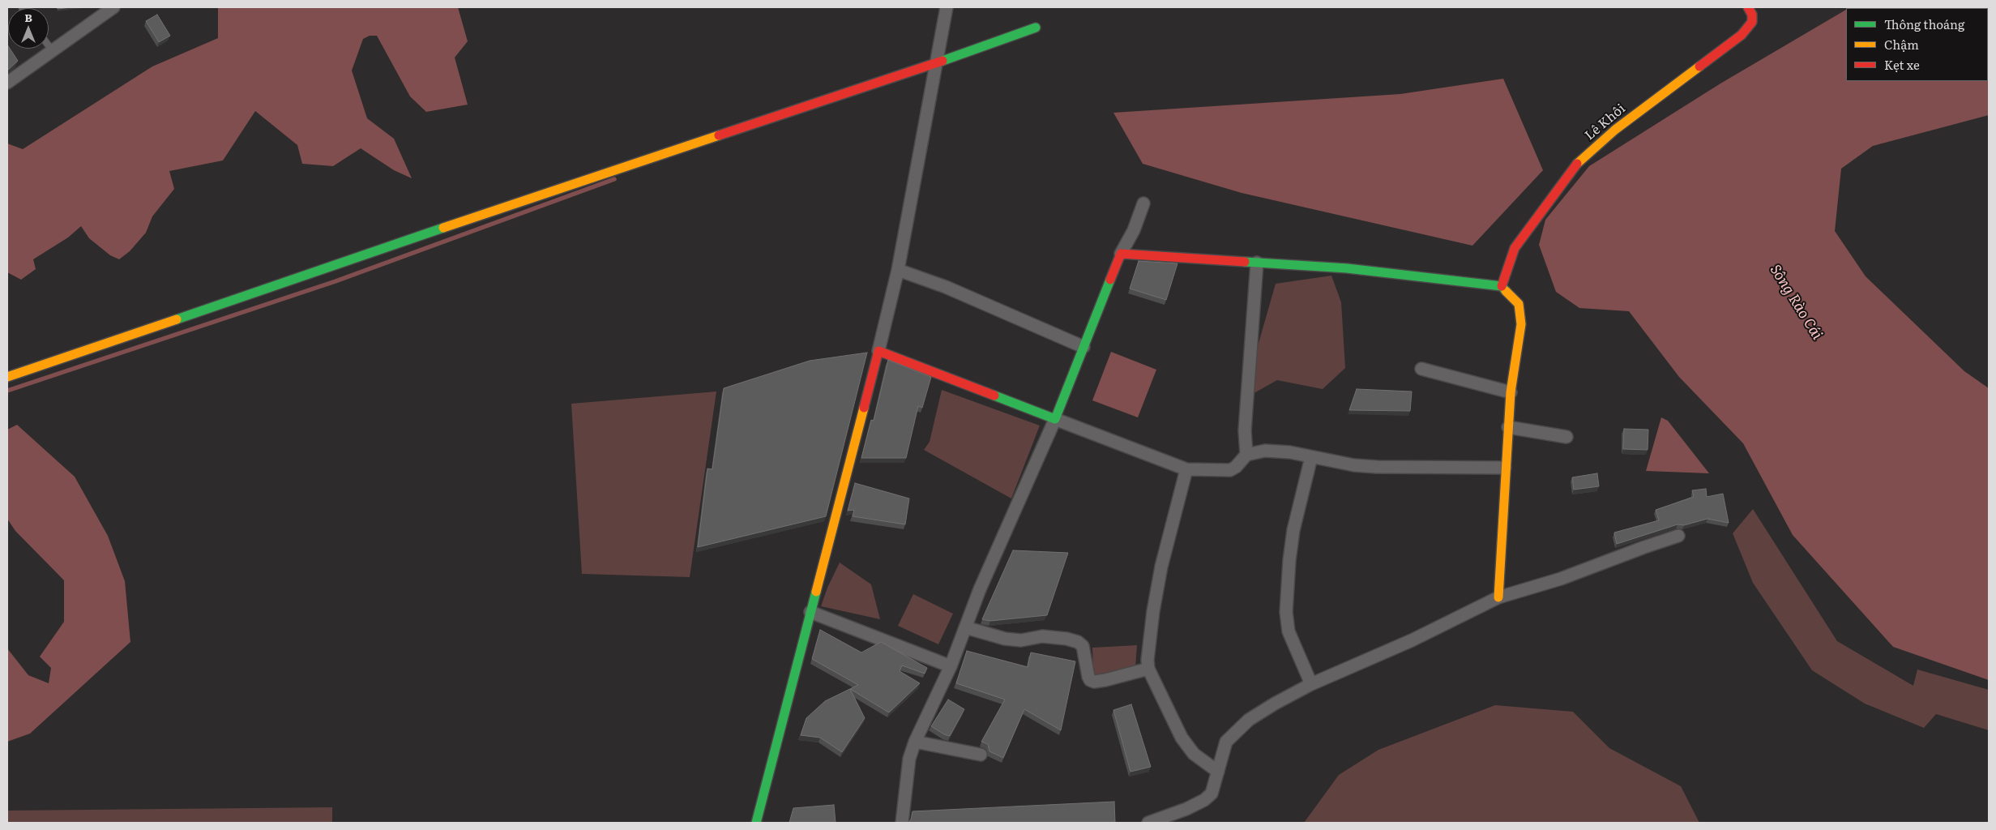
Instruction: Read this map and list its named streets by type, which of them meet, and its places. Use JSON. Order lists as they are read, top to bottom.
{
  "streets": {
    "street": ["Lê Khôi"]
  },
  "water": ["Sông Rào Cái"],
  "legend": ["Thông thoáng", "Chậm", "Kẹt xe"],
  "north": "top"
}
